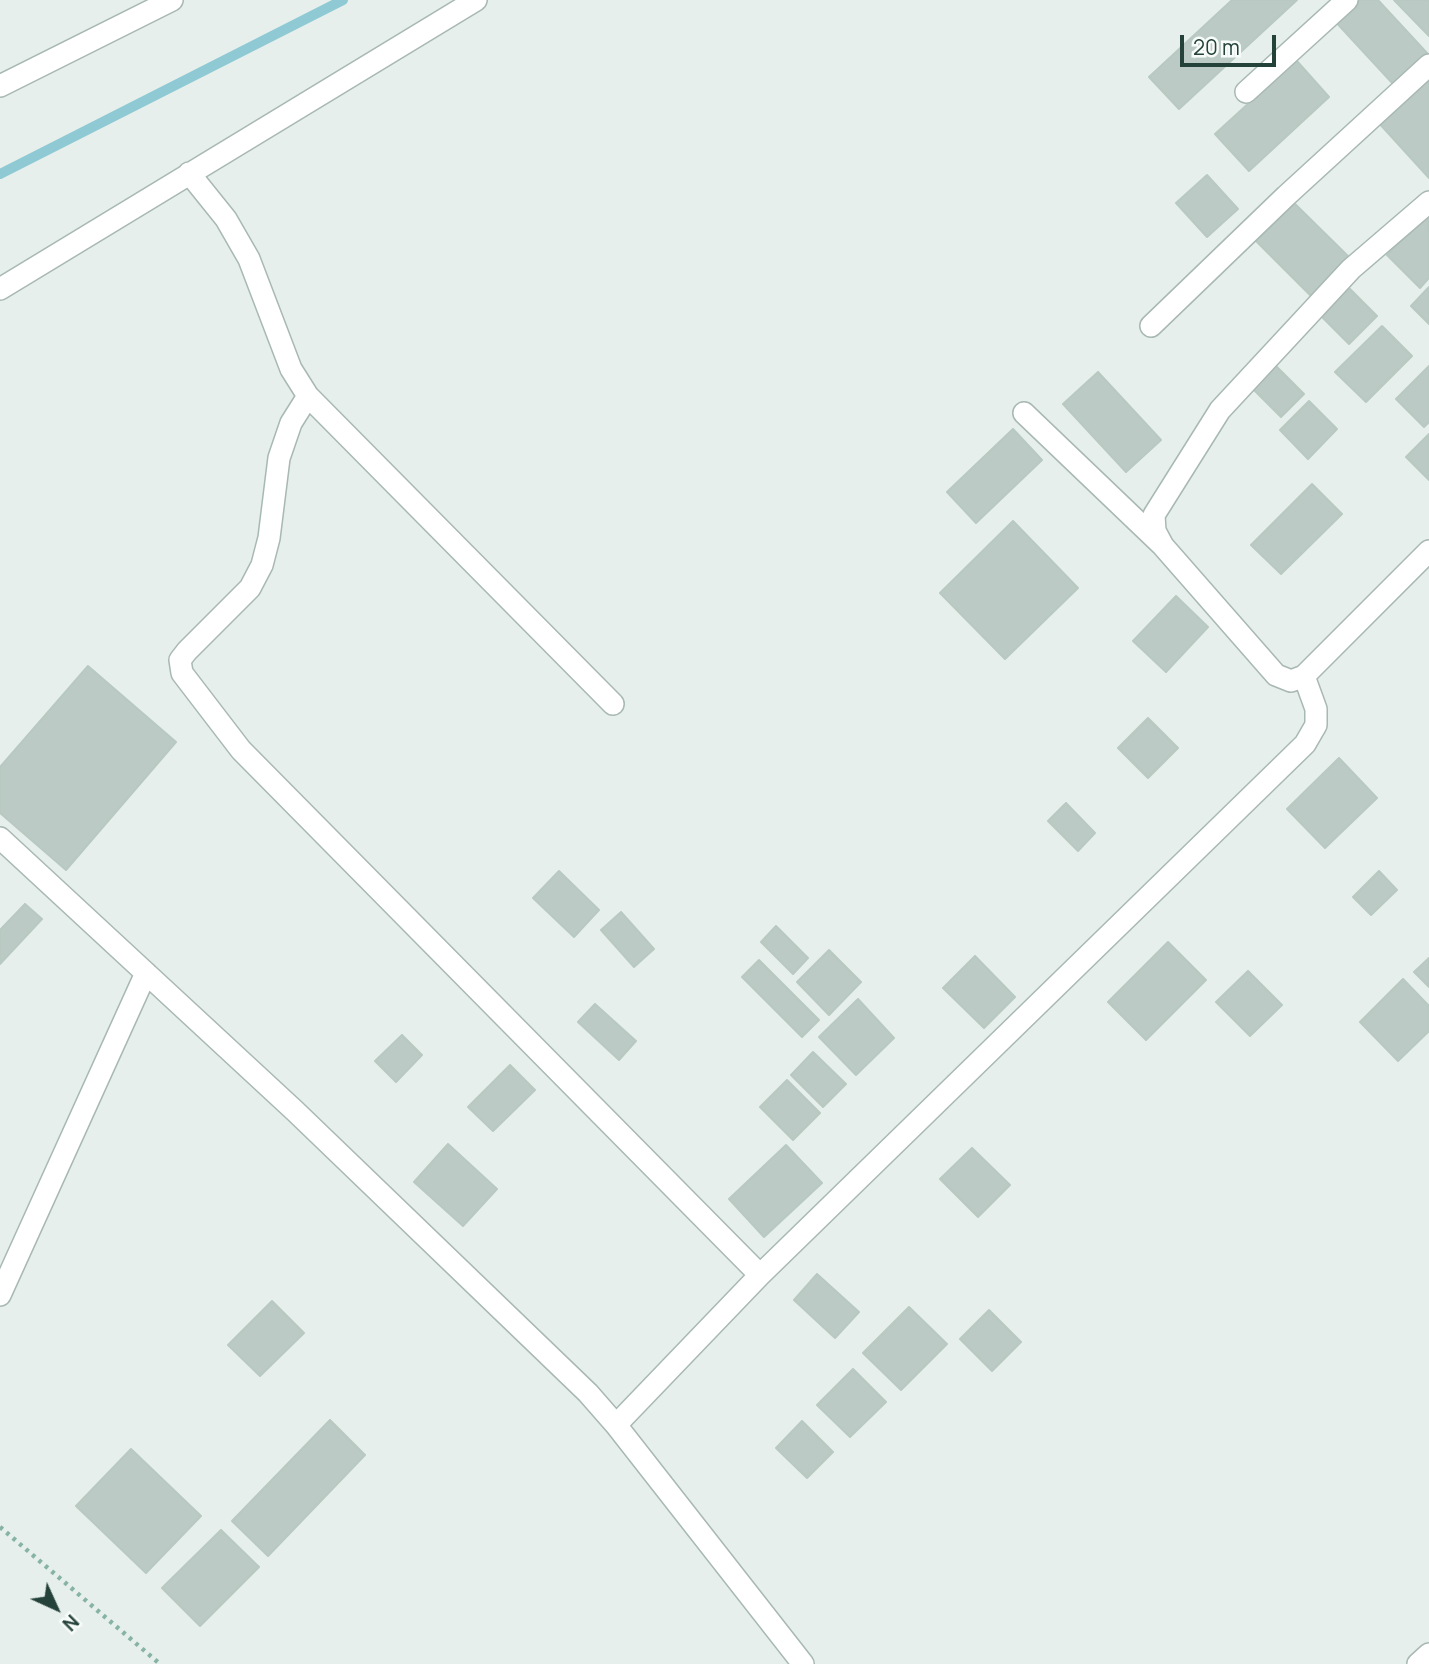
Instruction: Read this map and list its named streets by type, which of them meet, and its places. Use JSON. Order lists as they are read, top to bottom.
{
  "scale_bar": "20 m",
  "north": "bottom right"
}
